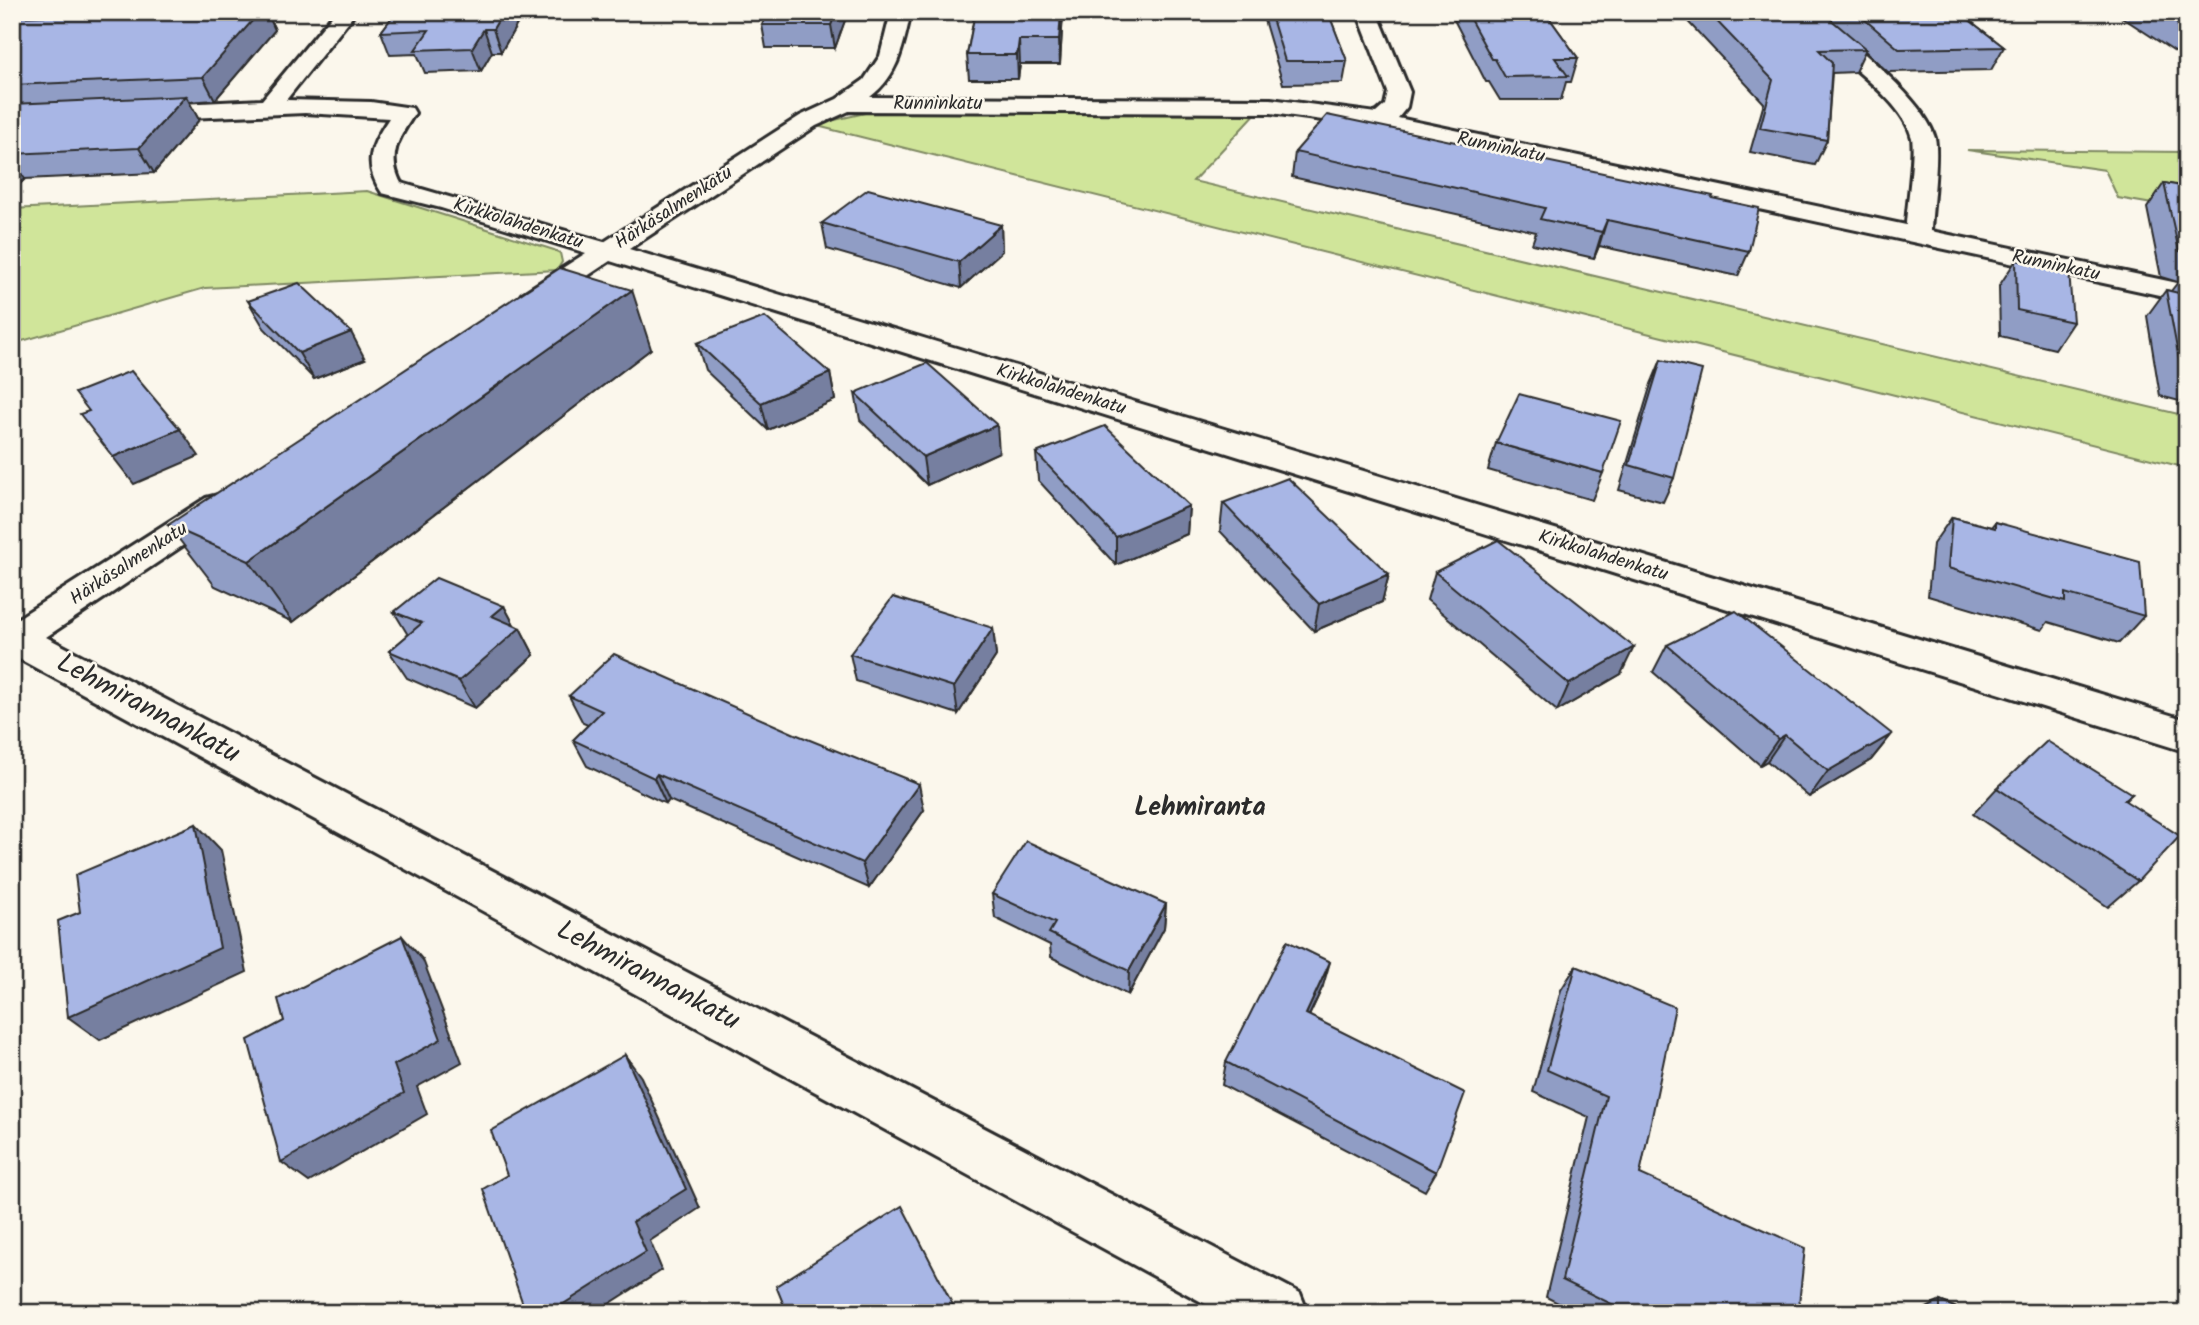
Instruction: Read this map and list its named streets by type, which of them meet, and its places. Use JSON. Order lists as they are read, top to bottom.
{
  "streets": {
    "street": [
      "Runninkatu",
      "Härkäsalmenkatu",
      "Kirkkolahdenkatu",
      "Lehmirannankatu"
    ]
  },
  "crossings": [
    ["Runninkatu", "Härkäsalmenkatu"],
    ["Härkäsalmenkatu", "Kirkkolahdenkatu"],
    ["Härkäsalmenkatu", "Lehmirannankatu"]
  ],
  "districts": ["Lehmiranta"]
}
